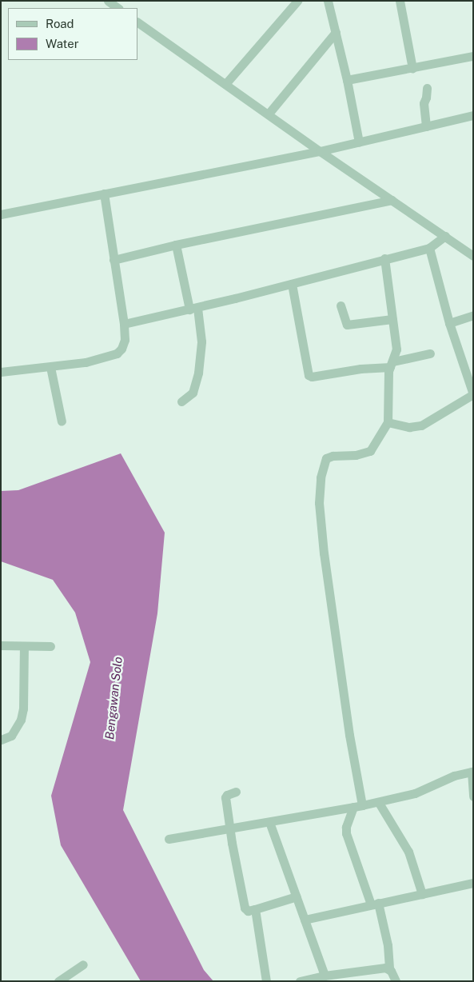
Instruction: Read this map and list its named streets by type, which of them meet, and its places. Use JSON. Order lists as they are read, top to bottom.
{
  "water": ["Bengawan Solo"],
  "legend": ["Road", "Water"]
}
